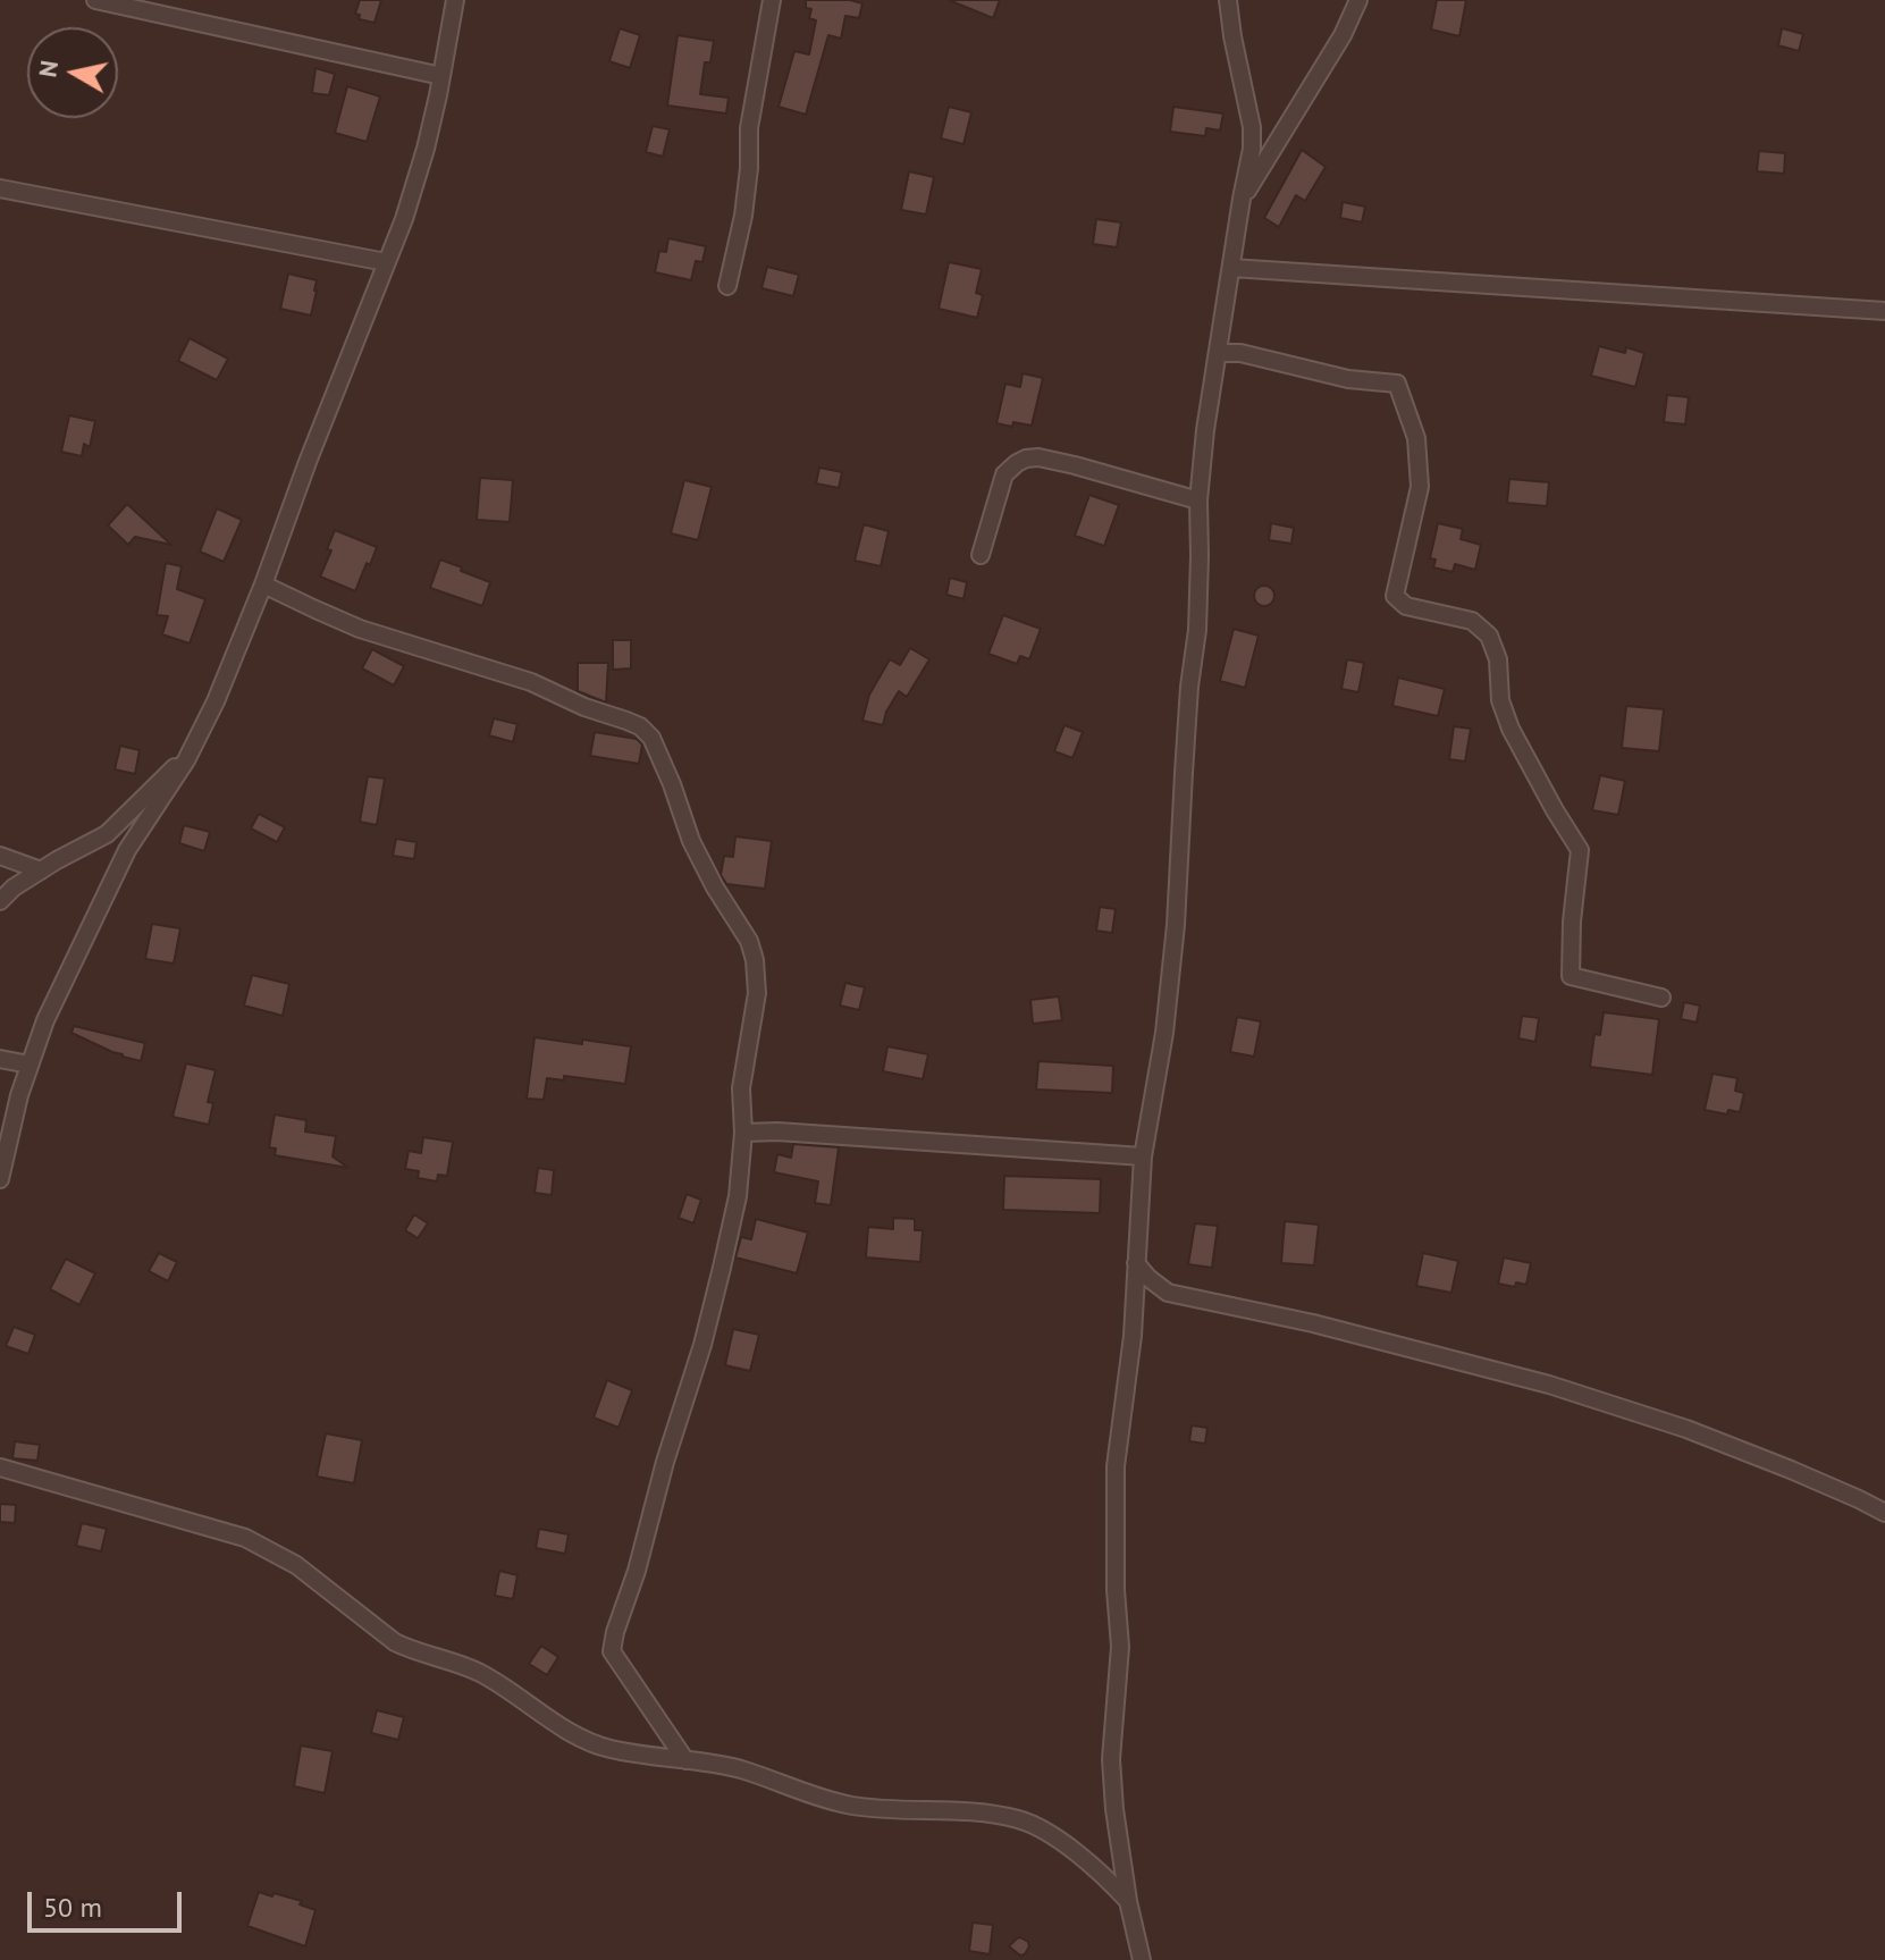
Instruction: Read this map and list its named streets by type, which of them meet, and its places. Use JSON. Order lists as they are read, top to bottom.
{
  "scale_bar": "50 m",
  "north": "left"
}
